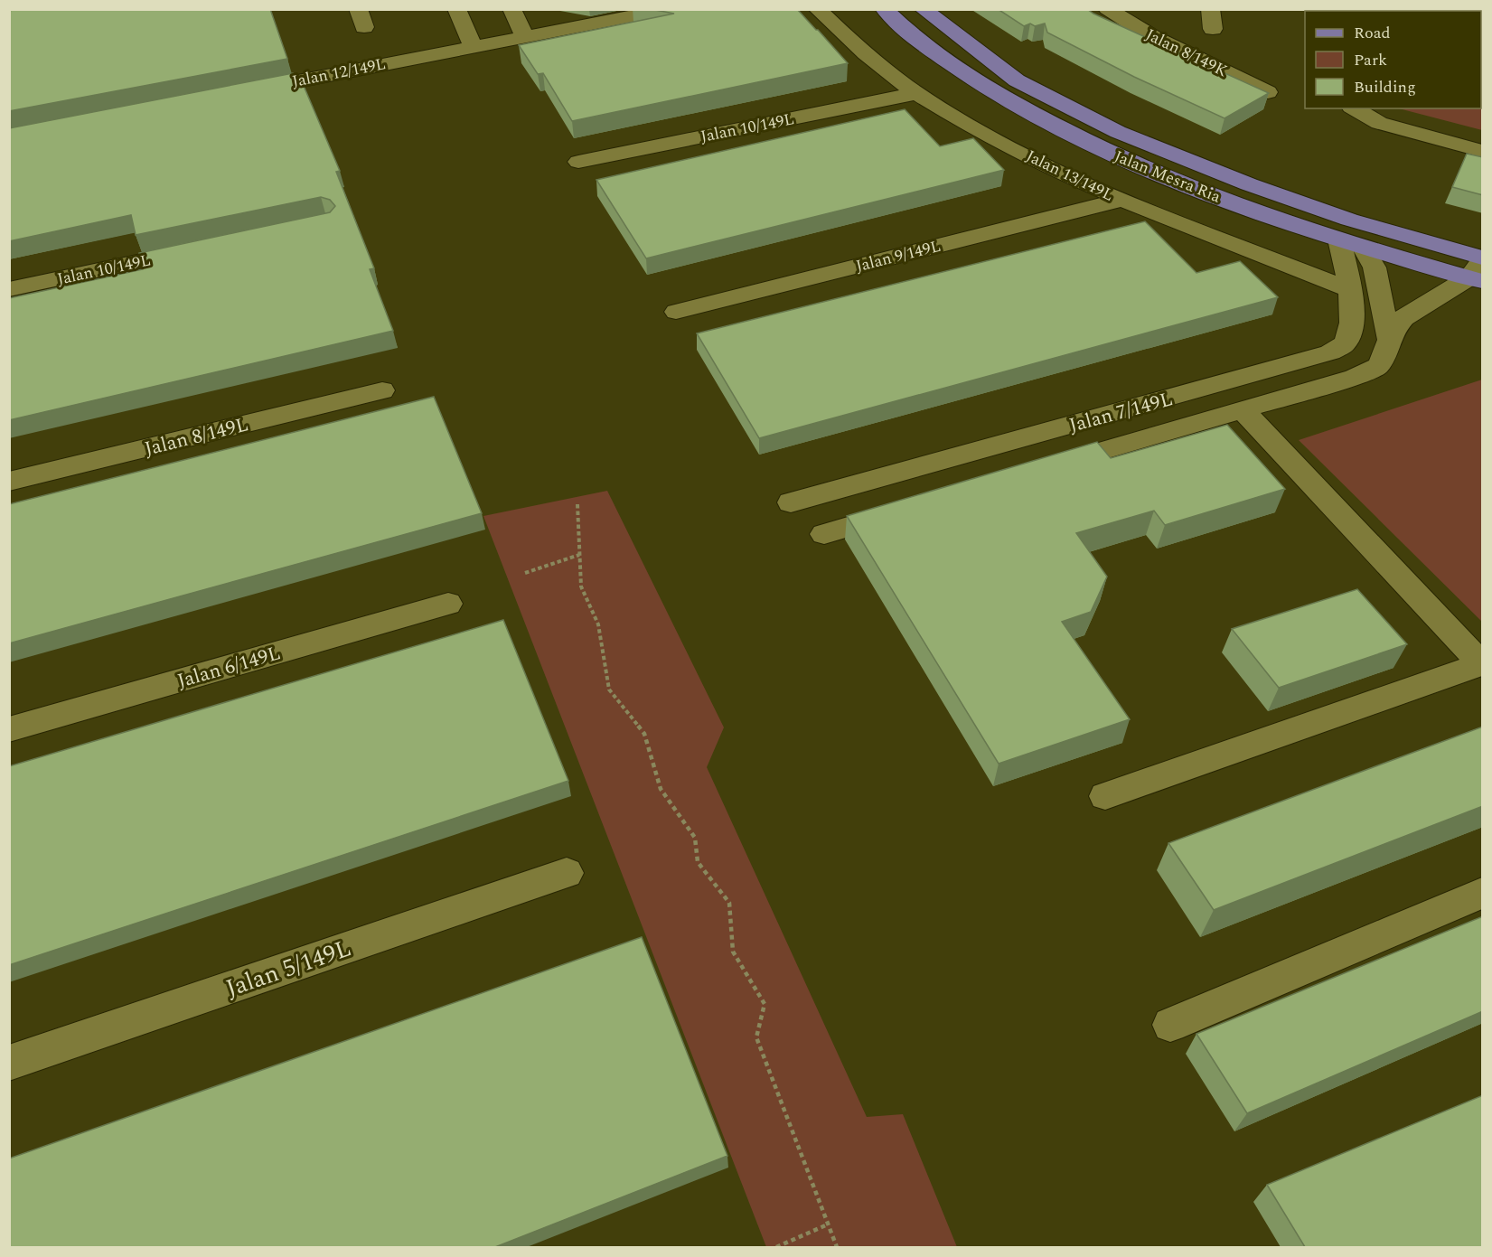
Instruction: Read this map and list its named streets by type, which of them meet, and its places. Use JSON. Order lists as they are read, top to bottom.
{
  "streets": {
    "main road": ["Jalan Mesra Ria"],
    "street": [
      "Jalan 8/149K",
      "Jalan 12/149L",
      "Jalan 10/149L",
      "Jalan 13/149L",
      "Jalan 9/149L",
      "Jalan 7/149L",
      "Jalan 8/149L",
      "Jalan 6/149L",
      "Jalan 5/149L"
    ]
  },
  "crossings": [
    ["Jalan 10/149L", "Jalan 13/149L"],
    ["Jalan 13/149L", "Jalan 9/149L"],
    ["Jalan 13/149L", "Jalan 7/149L"],
    ["Jalan Mesra Ria", "Jalan 7/149L"]
  ],
  "legend": ["Road", "Park", "Building"]
}
